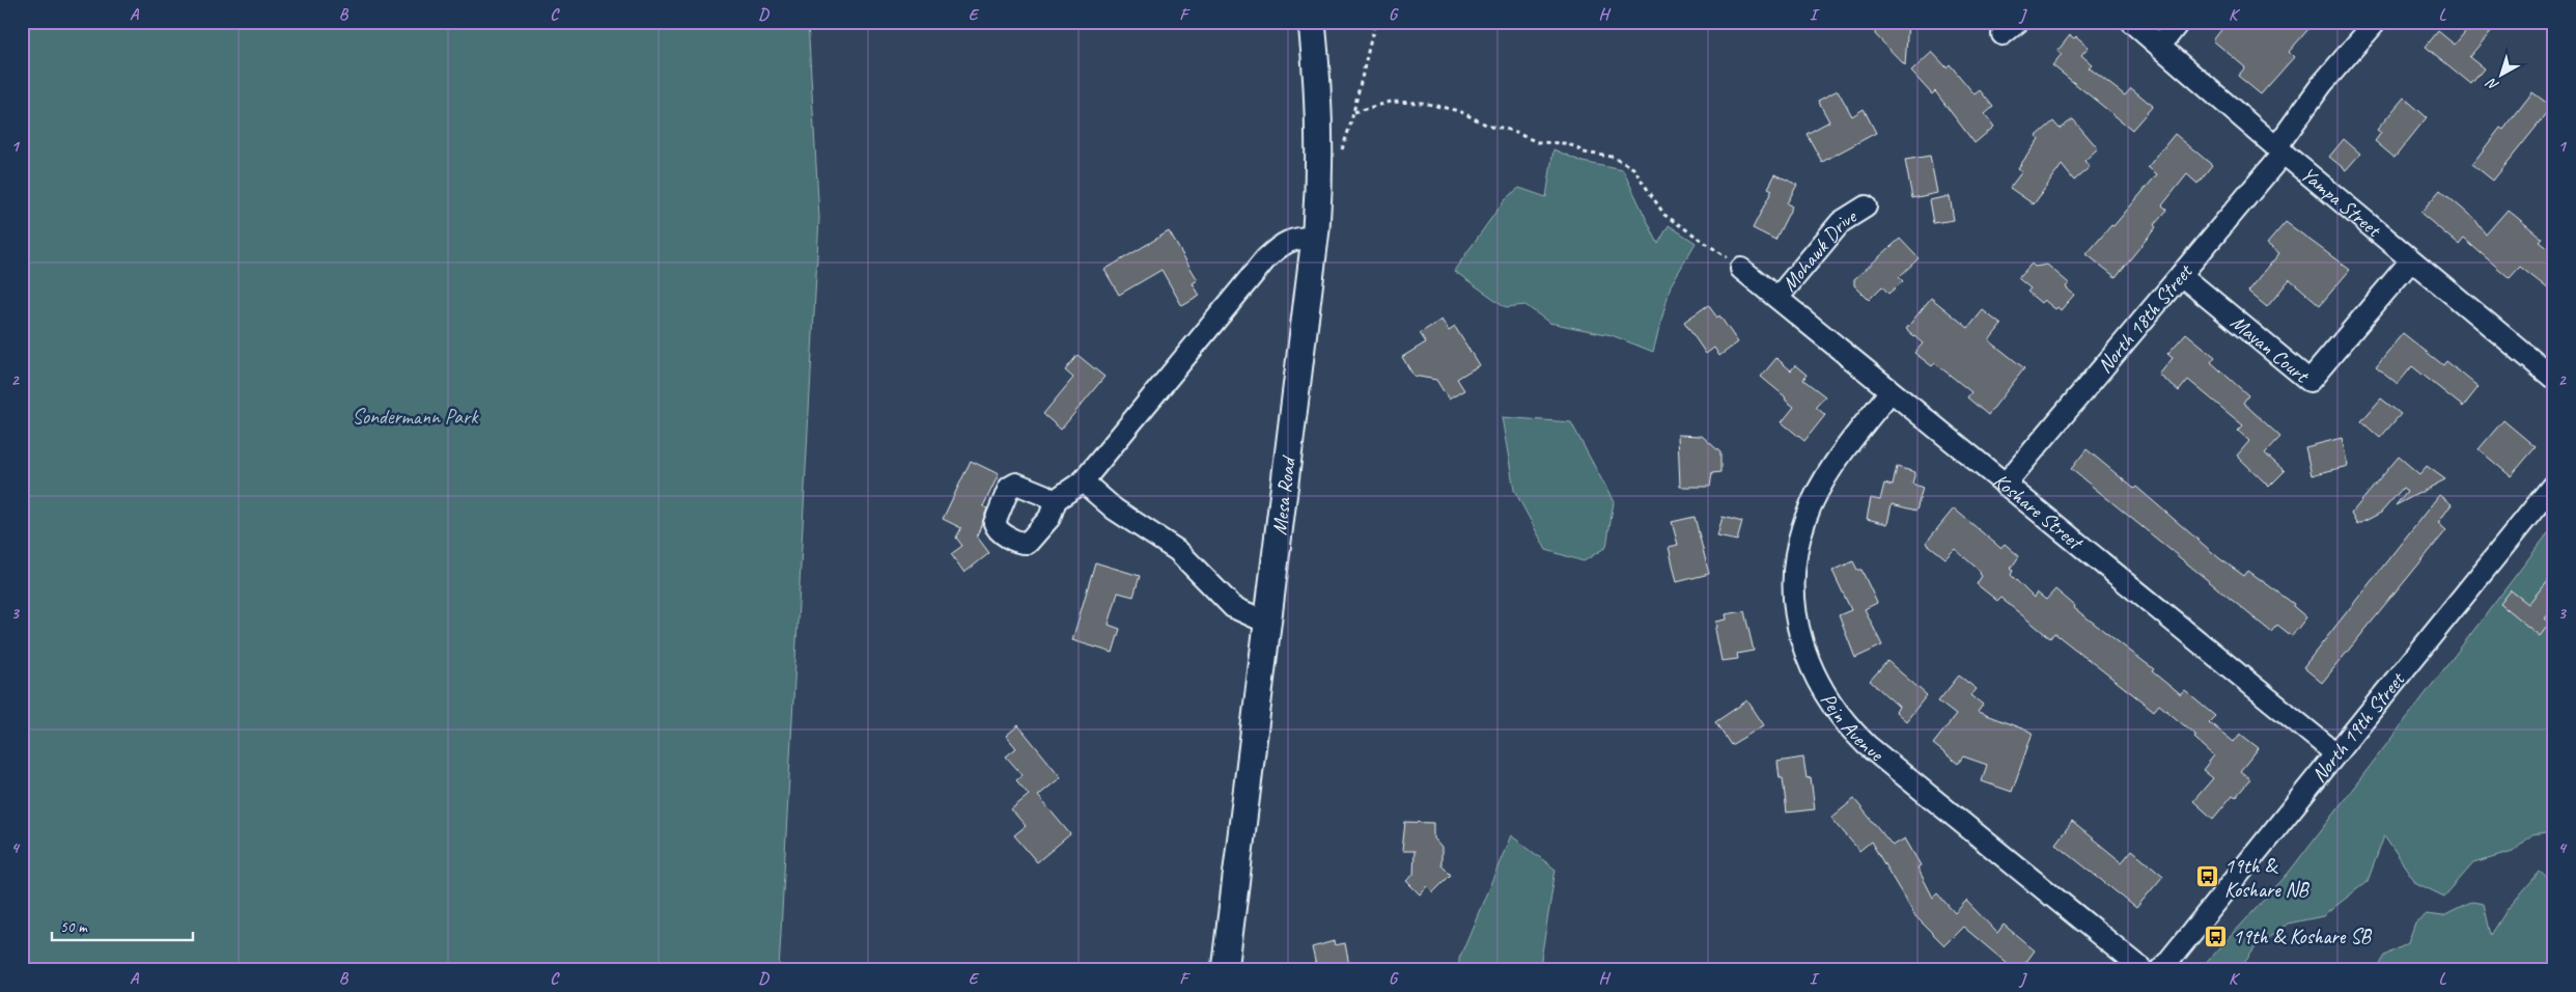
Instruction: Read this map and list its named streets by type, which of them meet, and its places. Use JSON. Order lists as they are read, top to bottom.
{
  "streets": {
    "main road": ["Mesa Road"],
    "street": [
      "Yampa Street",
      "Mohawk Drive",
      "North 18th Street",
      "Mayan Court",
      "Koshare Street",
      "Pejn Avenue",
      "North 19th Street"
    ]
  },
  "crossings": [
    ["Yampa Street", "North 18th Street"],
    ["Yampa Street", "Mayan Court"],
    ["Mohawk Drive", "Koshare Street"],
    ["North 18th Street", "Mayan Court"],
    ["North 18th Street", "Koshare Street"],
    ["Koshare Street", "Pejn Avenue"],
    ["Koshare Street", "North 19th Street"]
  ],
  "parks": ["Sondermann Park"],
  "places": {
    "bus stop": ["19th & Koshare NB", "19th & Koshare SB"]
  },
  "scale_bar": "50 m",
  "north": "bottom left",
  "grid": {
    "columns": [
      "A",
      "B",
      "C",
      "D",
      "E",
      "F",
      "G",
      "H",
      "I",
      "J",
      "K",
      "L"
    ],
    "rows": [
      "1",
      "2",
      "3",
      "4"
    ]
  }
}
